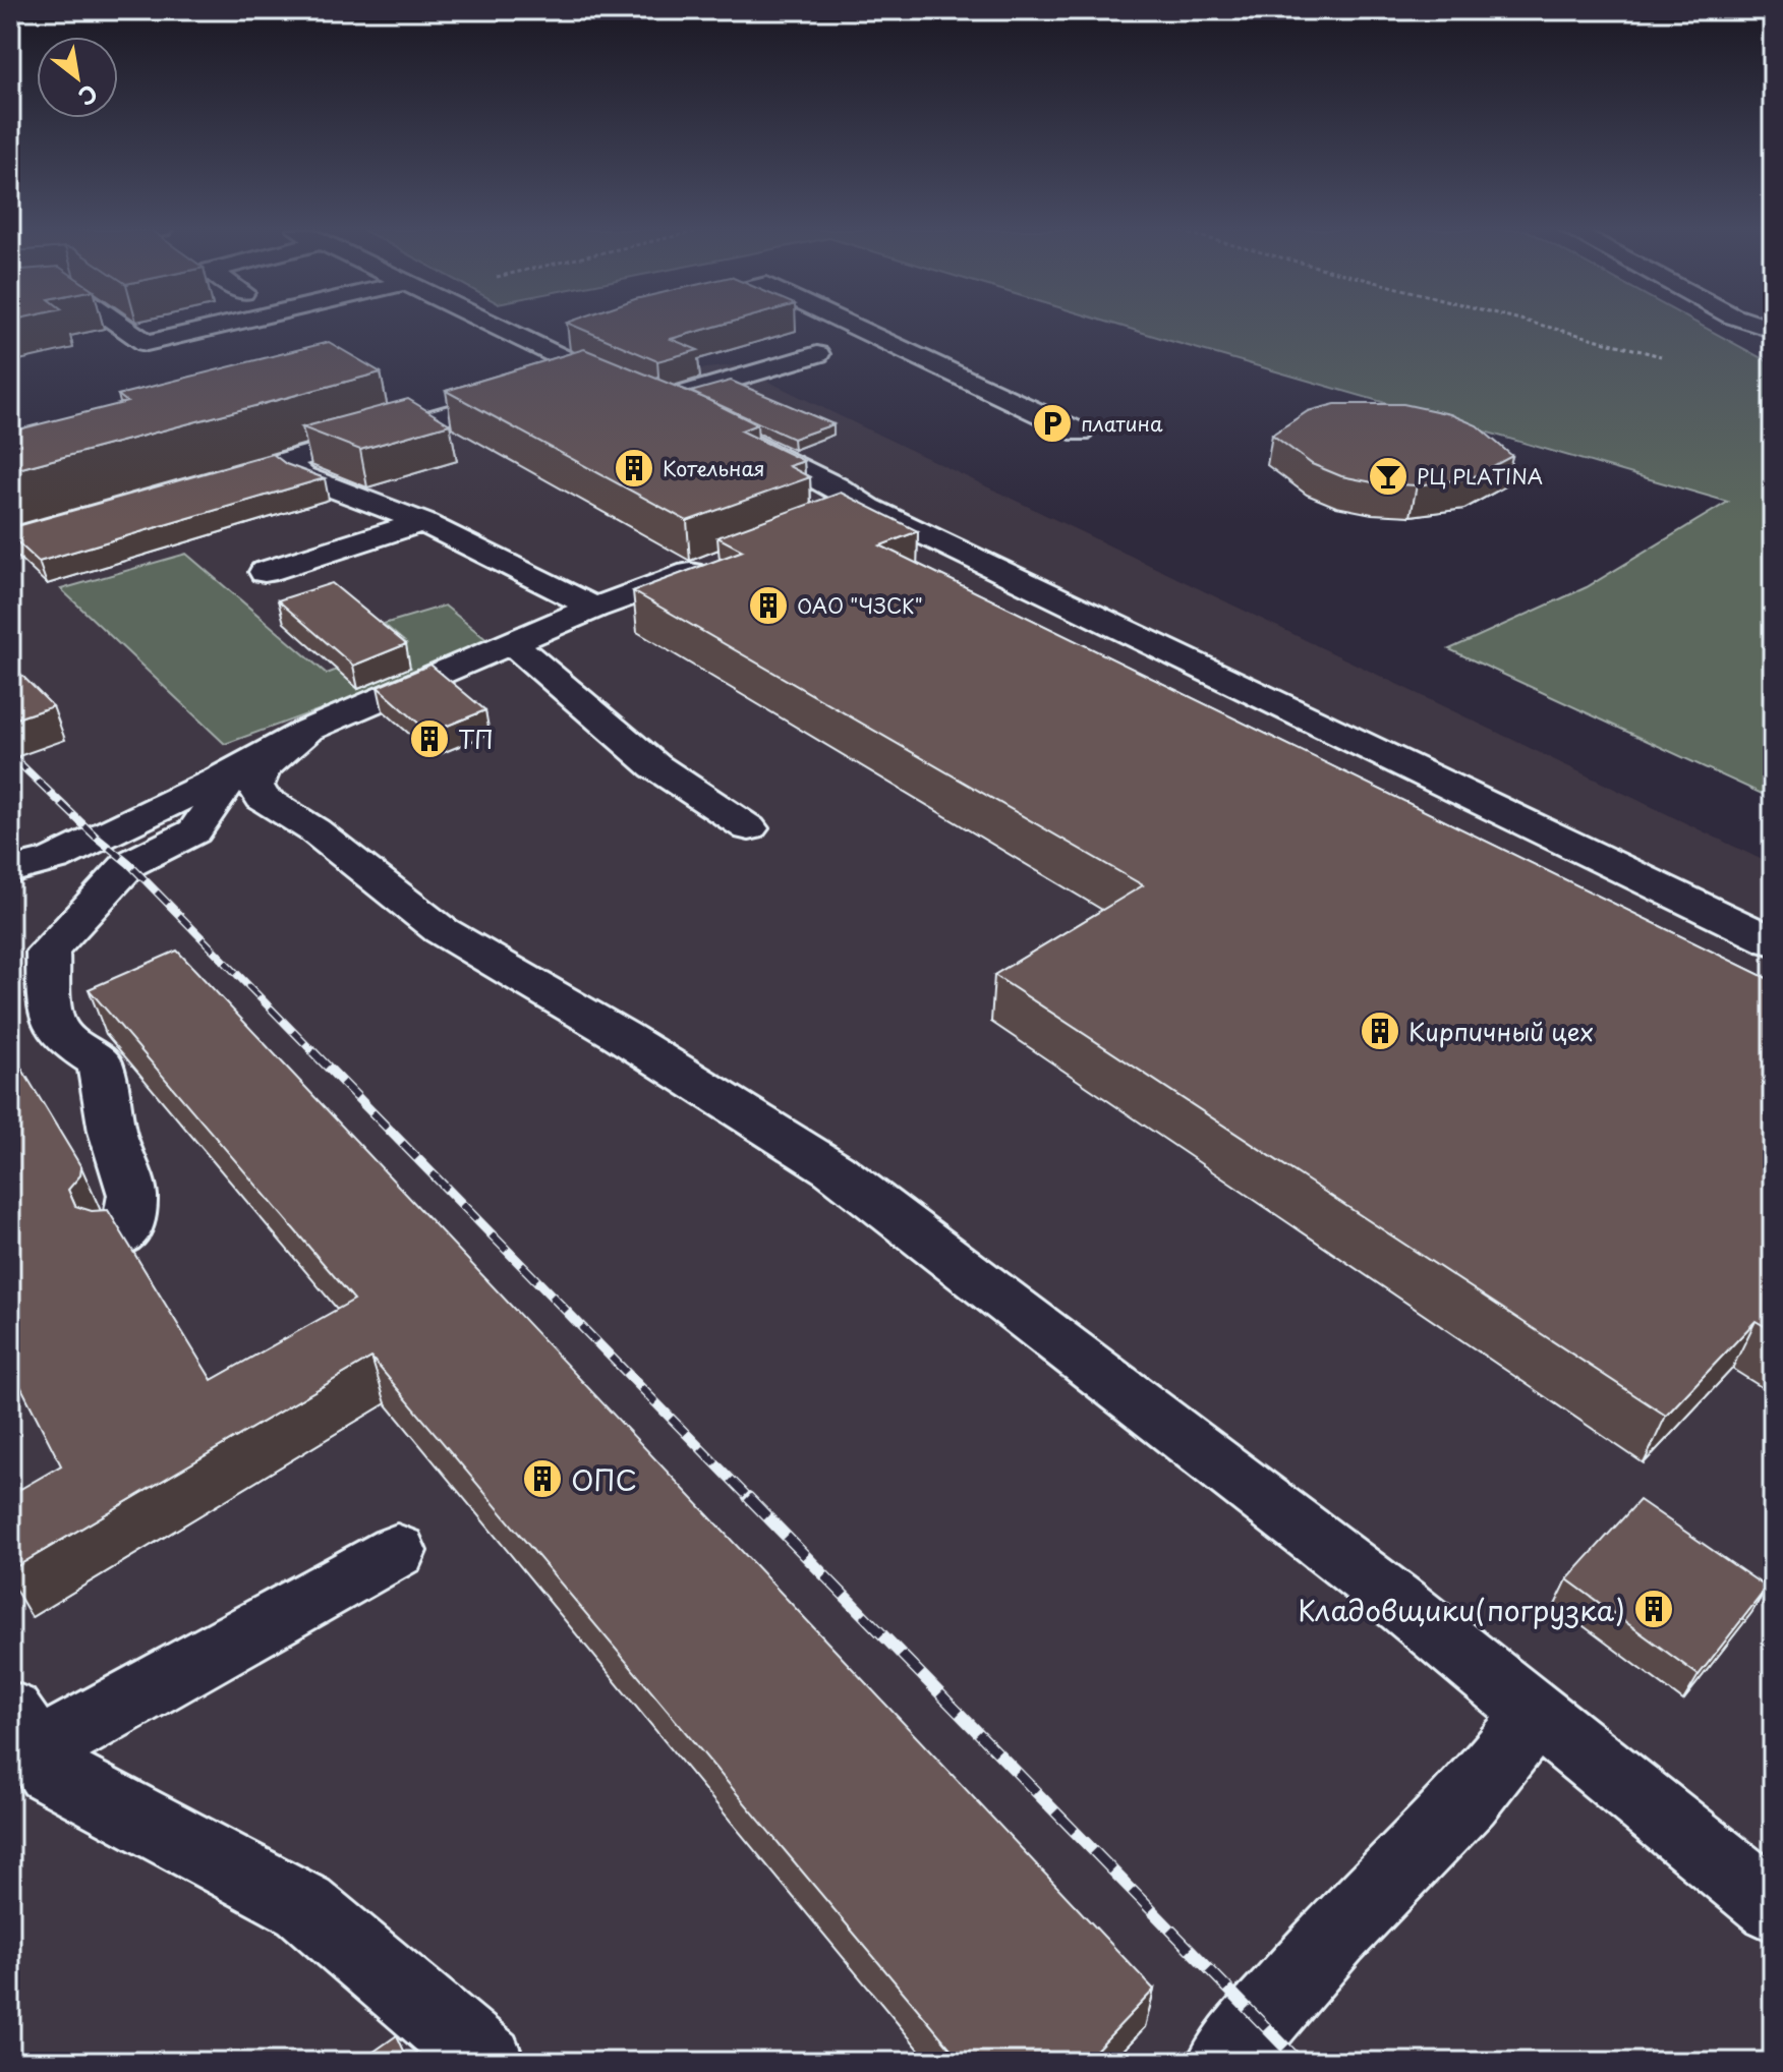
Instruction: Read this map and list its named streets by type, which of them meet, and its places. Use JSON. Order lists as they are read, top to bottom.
{
  "places": {
    "parking": ["платина"],
    "building": [
      "Котельная",
      "ОАО \"ЧЗСК\"",
      "ТП",
      "Кирпичный цех",
      "ОПС",
      "Кладовщики(погрузка)"
    ],
    "bar": ["РЦ PLATINA"]
  },
  "north": "bottom right"
}
